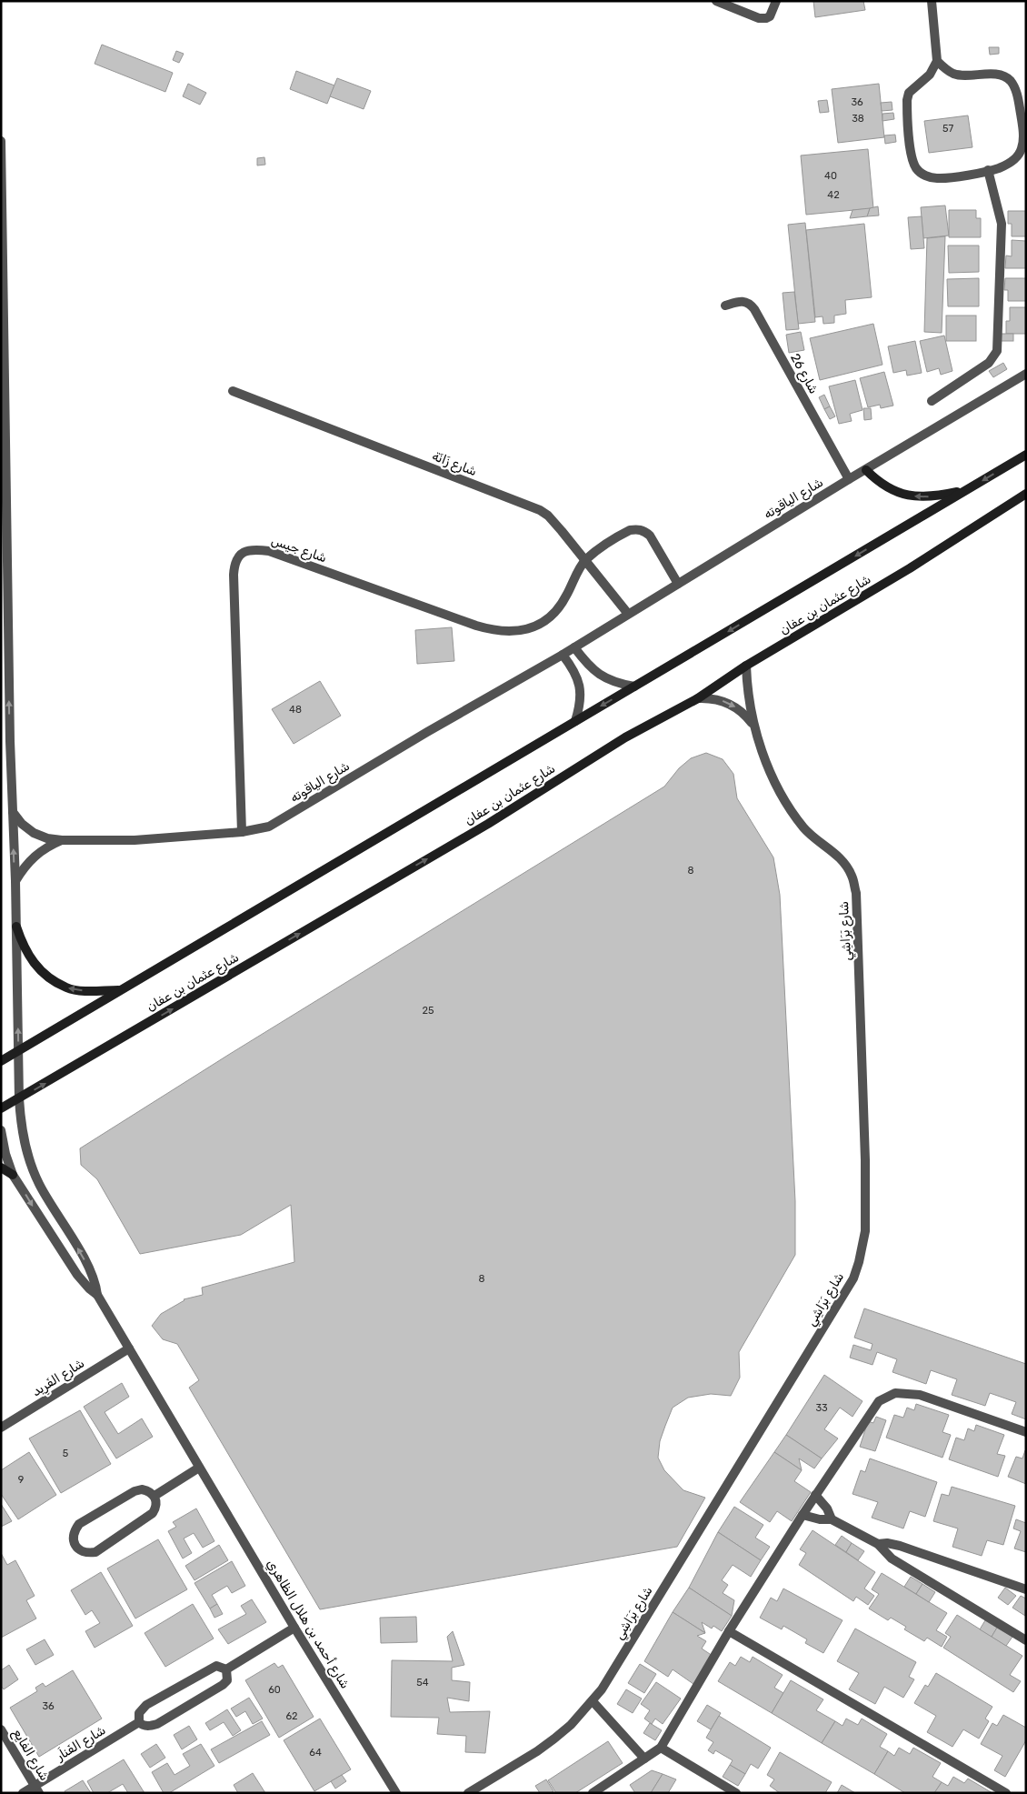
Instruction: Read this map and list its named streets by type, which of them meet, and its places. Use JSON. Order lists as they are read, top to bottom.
{
  "streets": {
    "main road": ["شارع عثمان بن عفان"],
    "street": [
      "شارع 26",
      "شارع زَانَة",
      "شارع الياقوته",
      "شارع جيس",
      "شارع بَرَاشِي",
      "شارع الفَرِيد",
      "شارع أحمد بن هلال الظاهري",
      "شارع الفَناَر",
      "شارع الفايع"
    ]
  },
  "crossings": [
    ["شارع 26", "شارع الياقوته"],
    ["شارع زَانَة", "شارع الياقوته"],
    ["شارع زَانَة", "شارع جيس"],
    ["شارع الياقوته", "شارع جيس"],
    ["شارع الياقوته", "شارع أحمد بن هلال الظاهري"],
    ["شارع عثمان بن عفان", "شارع بَرَاشِي"],
    ["شارع عثمان بن عفان", "شارع أحمد بن هلال الظاهري"],
    ["شارع الفَرِيد", "شارع أحمد بن هلال الظاهري"],
    ["شارع الفَناَر", "شارع الفايع"]
  ],
  "house_numbers": [
    "36",
    "38",
    "57",
    "40",
    "42",
    "48",
    "8",
    "25",
    "8",
    "33",
    "5",
    "9",
    "54",
    "60",
    "36",
    "62",
    "64"
  ]
}
